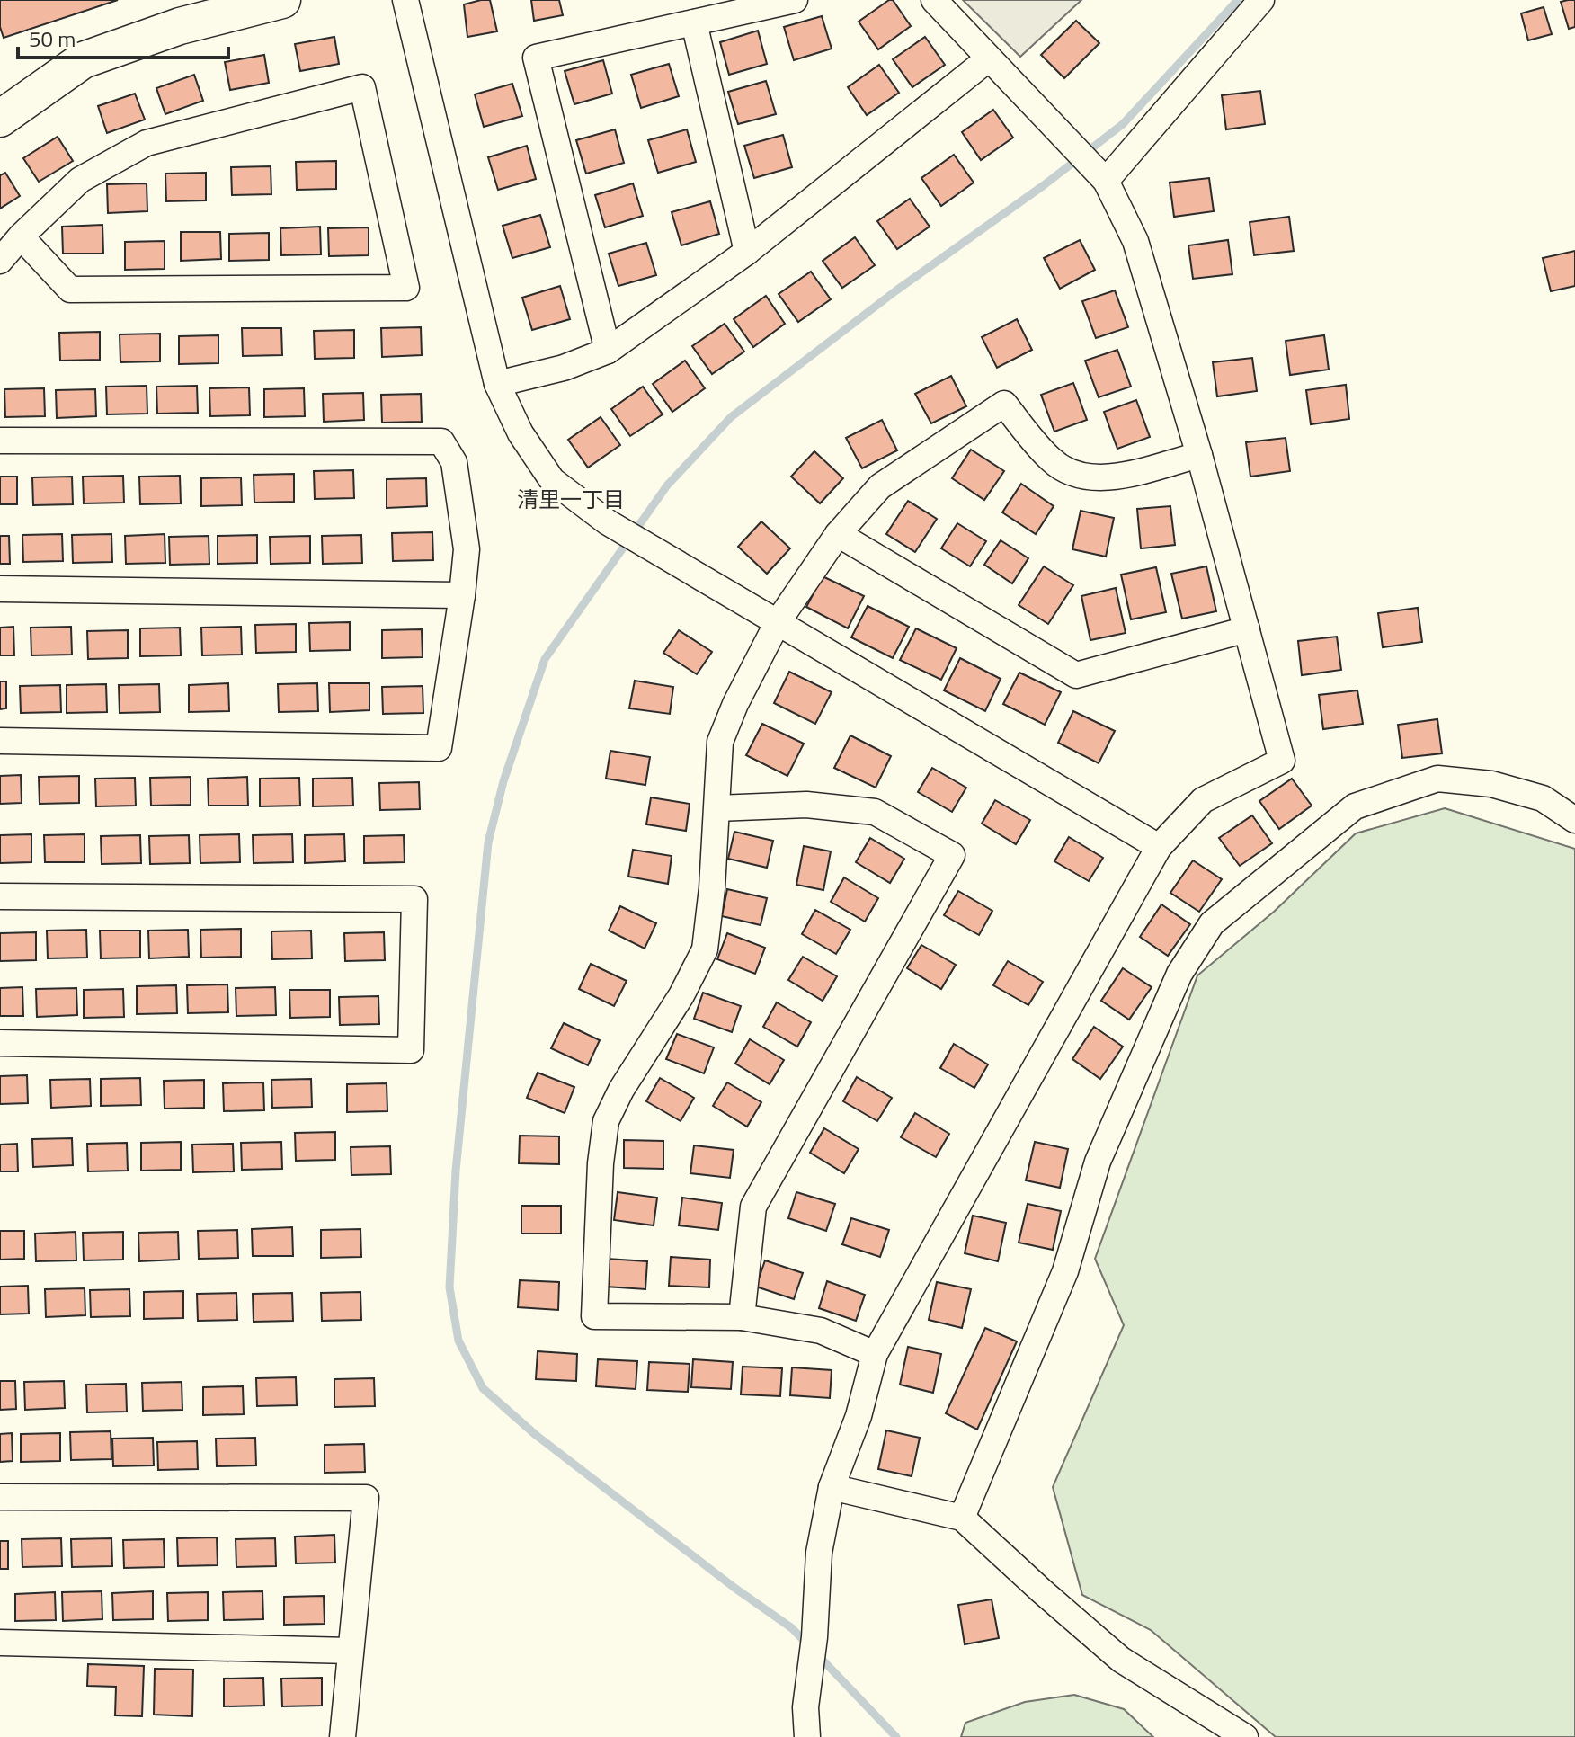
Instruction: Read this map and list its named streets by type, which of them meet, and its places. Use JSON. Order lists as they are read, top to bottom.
{
  "districts": ["清里一丁目"],
  "scale_bar": "50 m"
}
